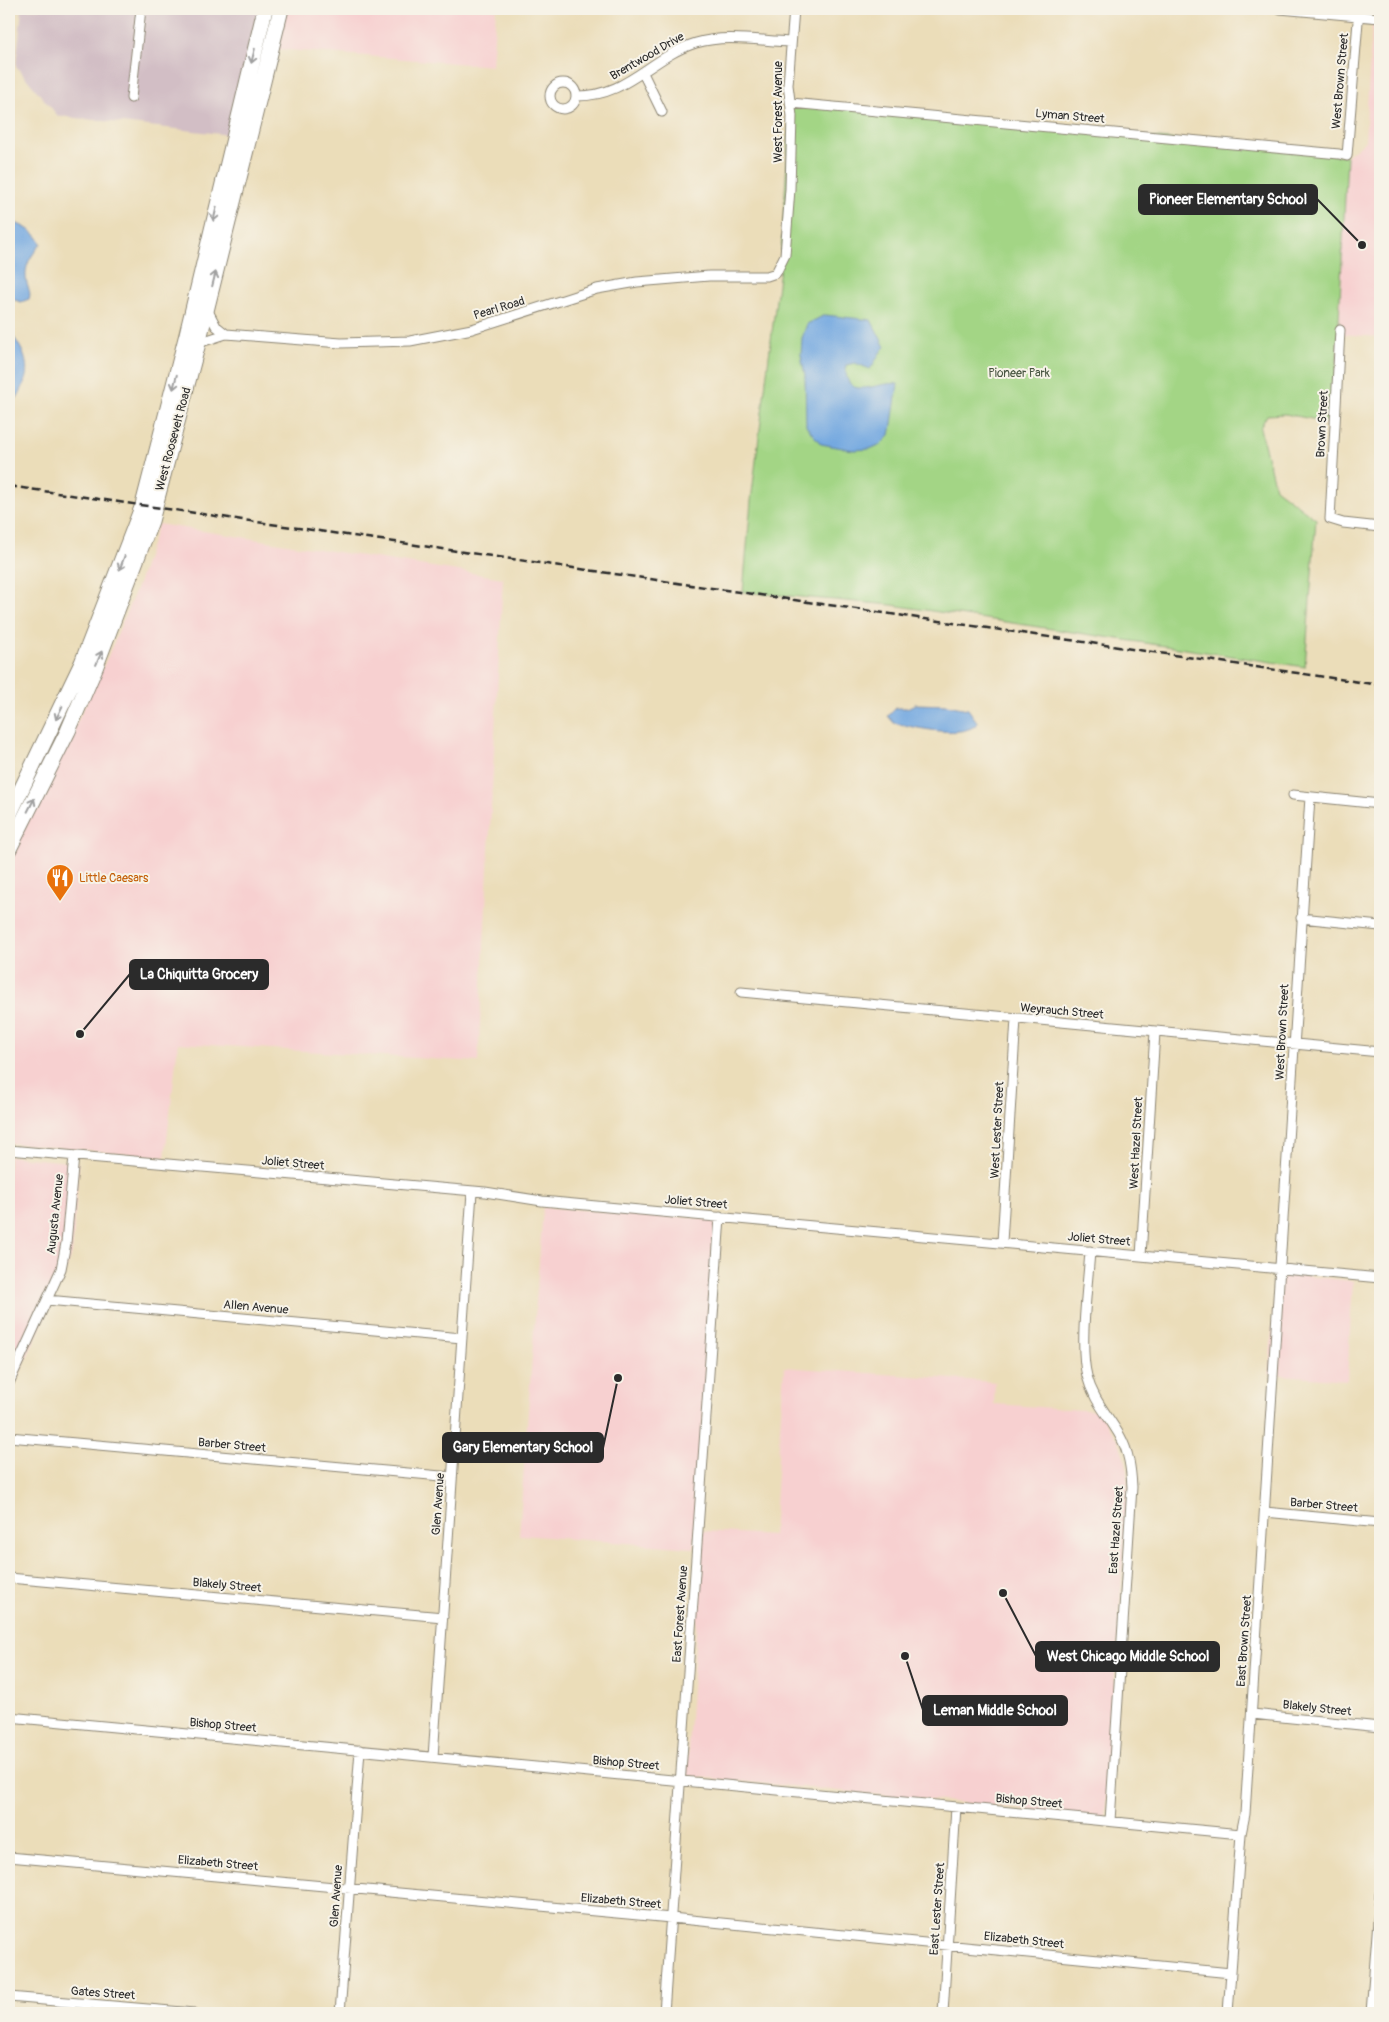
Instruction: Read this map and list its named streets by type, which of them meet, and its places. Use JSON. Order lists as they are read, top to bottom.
{
  "streets": {
    "main road": ["West Roosevelt Road"],
    "street": [
      "Brentwood Drive",
      "West Brown Street",
      "West Forest Avenue",
      "Lyman Street",
      "Pearl Road",
      "Brown Street",
      "Weyrauch Street",
      "West Lester Street",
      "West Hazel Street",
      "Joliet Street",
      "Augusta Avenue",
      "Allen Avenue",
      "Barber Street",
      "Glen Avenue",
      "East Hazel Street",
      "Blakely Street",
      "East Forest Avenue",
      "East Brown Street",
      "Bishop Street",
      "Elizabeth Street",
      "East Lester Street",
      "Gates Street"
    ]
  },
  "crossings": [
    ["Brentwood Drive", "West Forest Avenue"],
    ["West Brown Street", "Lyman Street"],
    ["West Brown Street", "Weyrauch Street"],
    ["West Brown Street", "Joliet Street"],
    ["West Brown Street", "East Brown Street"],
    ["West Forest Avenue", "Lyman Street"],
    ["West Forest Avenue", "Pearl Road"],
    ["Pearl Road", "West Roosevelt Road"],
    ["Weyrauch Street", "West Lester Street"],
    ["Weyrauch Street", "West Hazel Street"],
    ["West Lester Street", "Joliet Street"],
    ["West Hazel Street", "Joliet Street"],
    ["Joliet Street", "Augusta Avenue"],
    ["Joliet Street", "Glen Avenue"],
    ["Joliet Street", "East Hazel Street"],
    ["Joliet Street", "East Forest Avenue"],
    ["Joliet Street", "East Brown Street"],
    ["Augusta Avenue", "Allen Avenue"],
    ["Allen Avenue", "Glen Avenue"],
    ["Barber Street", "Glen Avenue"],
    ["Barber Street", "East Brown Street"],
    ["Glen Avenue", "Blakely Street"],
    ["Glen Avenue", "Bishop Street"],
    ["Glen Avenue", "Elizabeth Street"],
    ["East Hazel Street", "Bishop Street"],
    ["Blakely Street", "East Brown Street"],
    ["East Forest Avenue", "Bishop Street"],
    ["East Forest Avenue", "Elizabeth Street"],
    ["East Brown Street", "Bishop Street"],
    ["East Brown Street", "Elizabeth Street"],
    ["Bishop Street", "East Lester Street"],
    ["Elizabeth Street", "East Lester Street"]
  ],
  "parks": ["Pioneer Park"],
  "places": {
    "other": [
      "Pioneer Elementary School",
      "La Chiquitta Grocery",
      "Gary Elementary School",
      "West Chicago Middle School",
      "Leman Middle School"
    ],
    "restaurant": ["Little Caesars"]
  }
}
